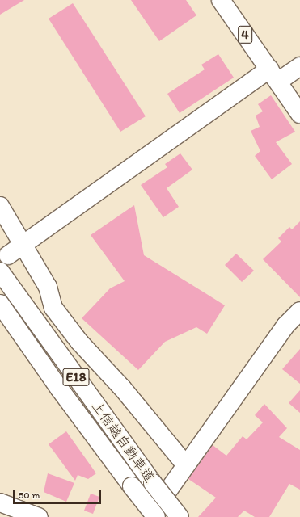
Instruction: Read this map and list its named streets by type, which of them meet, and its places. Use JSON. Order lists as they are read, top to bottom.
{
  "streets": {
    "main road": ["4", "E18", "上信越自動車道"]
  },
  "scale_bar": "50 m"
}
